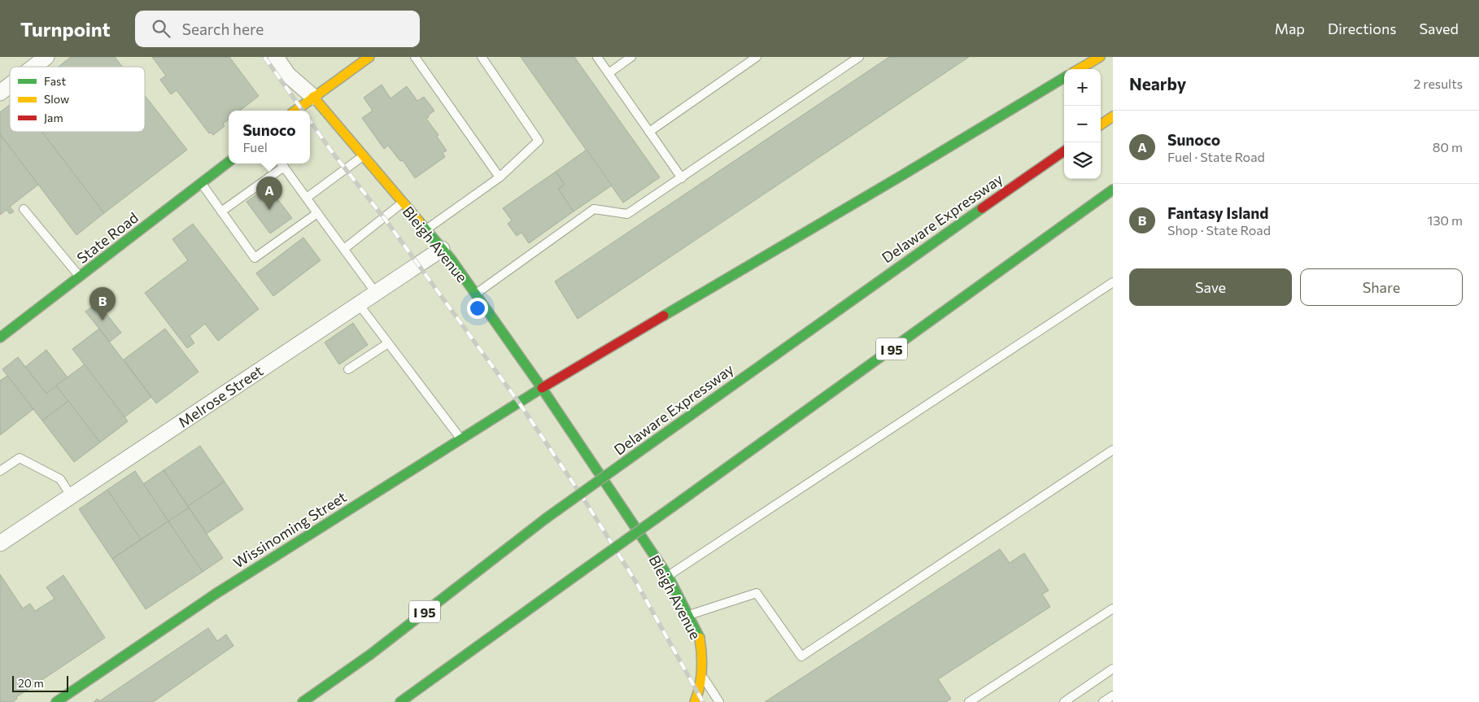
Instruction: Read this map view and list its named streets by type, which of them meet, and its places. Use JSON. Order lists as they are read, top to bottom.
{
  "streets": {
    "main road": [
      "Delaware Expressway",
      "State Road",
      "Bleigh Avenue",
      "I 95",
      "Wissinoming Street"
    ],
    "street": ["Melrose Street"]
  },
  "crossings": [
    ["Bleigh Avenue", "Melrose Street"],
    ["Bleigh Avenue", "Wissinoming Street"]
  ],
  "legend": ["Fast", "Slow", "Jam"],
  "scale_bar": "20 m",
  "page": {
    "header": "Turnpoint",
    "search": "Search here",
    "nav": ["Map", "Directions", "Saved"],
    "heading": ["Nearby", "2 results"],
    "map_buttons": ["+", "−"],
    "list": [
      {
        "mark": "A",
        "name": "Sunoco",
        "note": "Fuel · State Road",
        "value": "80 m"
      },
      {
        "mark": "B",
        "name": "Fantasy Island",
        "note": "Shop · State Road",
        "value": "130 m"
      }
    ],
    "popup": ["Sunoco", "Fuel"],
    "pins": ["A", "B"],
    "buttons": ["Save", "Share"],
    "scale": "20 m"
  }
}
